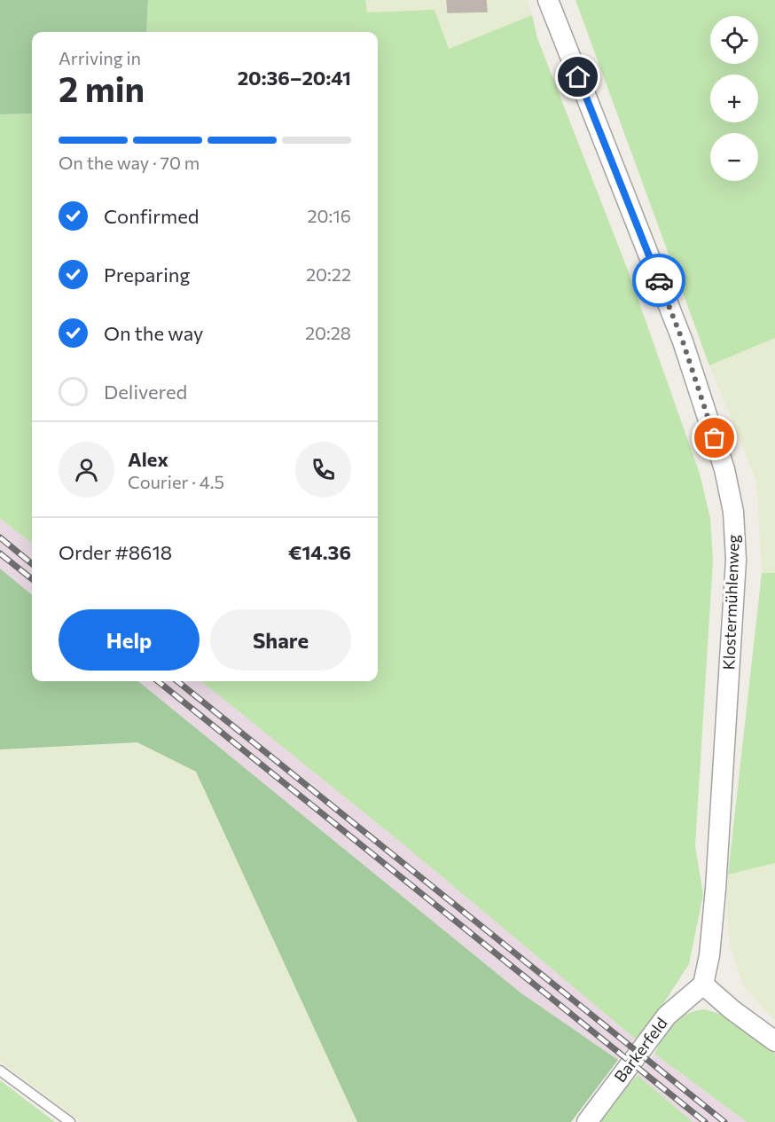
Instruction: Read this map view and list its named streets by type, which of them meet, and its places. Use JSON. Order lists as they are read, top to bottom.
{
  "streets": {
    "street": ["Klostermühlenweg", "Barkerfeld"]
  },
  "crossings": [
    ["Klostermühlenweg", "Barkerfeld"]
  ],
  "page": {
    "map_buttons": ["+", "−"],
    "heading": ["2 min", "Arriving in", "20:36–20:41"],
    "panel": [
      "Alex",
      "Courier · 4.5",
      "Order #8618",
      "€14.36"
    ],
    "bar": "On the way · 70 m",
    "list": [
      ["Confirmed", "20:16"],
      ["Preparing", "20:22"],
      ["On the way", "20:28"],
      "Delivered"
    ],
    "buttons": ["Help", "Share"]
  }
}
